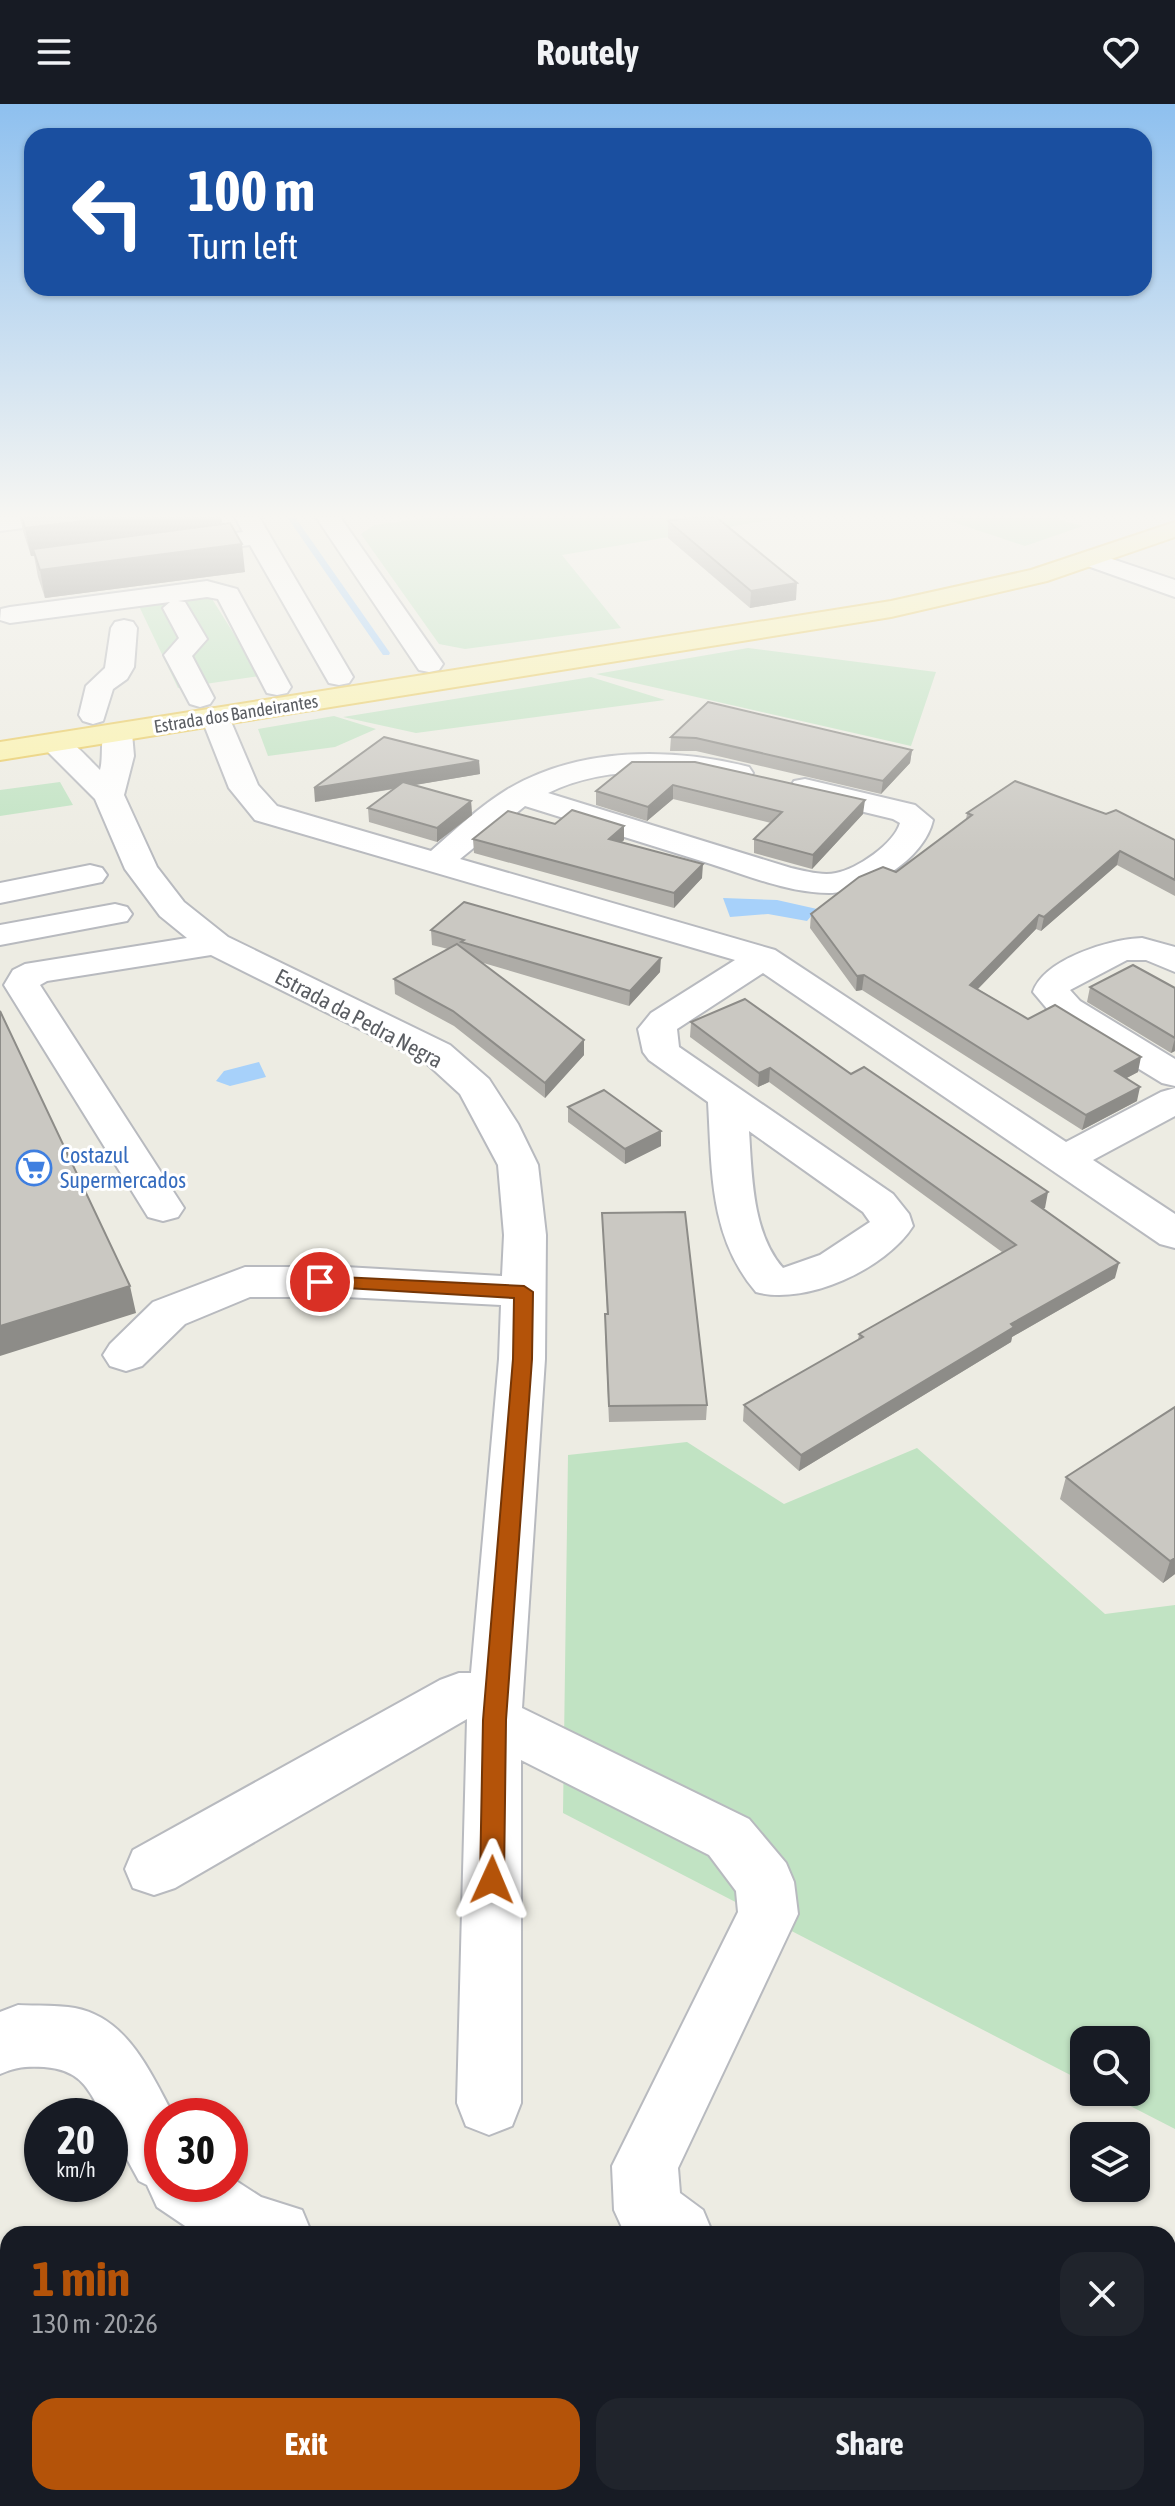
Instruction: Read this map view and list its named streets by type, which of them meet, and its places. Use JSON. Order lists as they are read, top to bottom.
{
  "streets": {
    "main road": ["Estrada dos Bandeirantes"],
    "street": ["Estrada da Pedra Negra"]
  },
  "crossings": [
    ["Estrada dos Bandeirantes", "Estrada da Pedra Negra"]
  ],
  "places": {
    "supermarket": ["Costazul Supermercados"]
  },
  "page": {
    "header": "Routely",
    "turn": ["100 m", "Turn left"],
    "speed": "20 km/h",
    "limit": "30",
    "heading": ["1 min", "130 m · 20:26"],
    "buttons": ["Exit", "Share"]
  }
}
